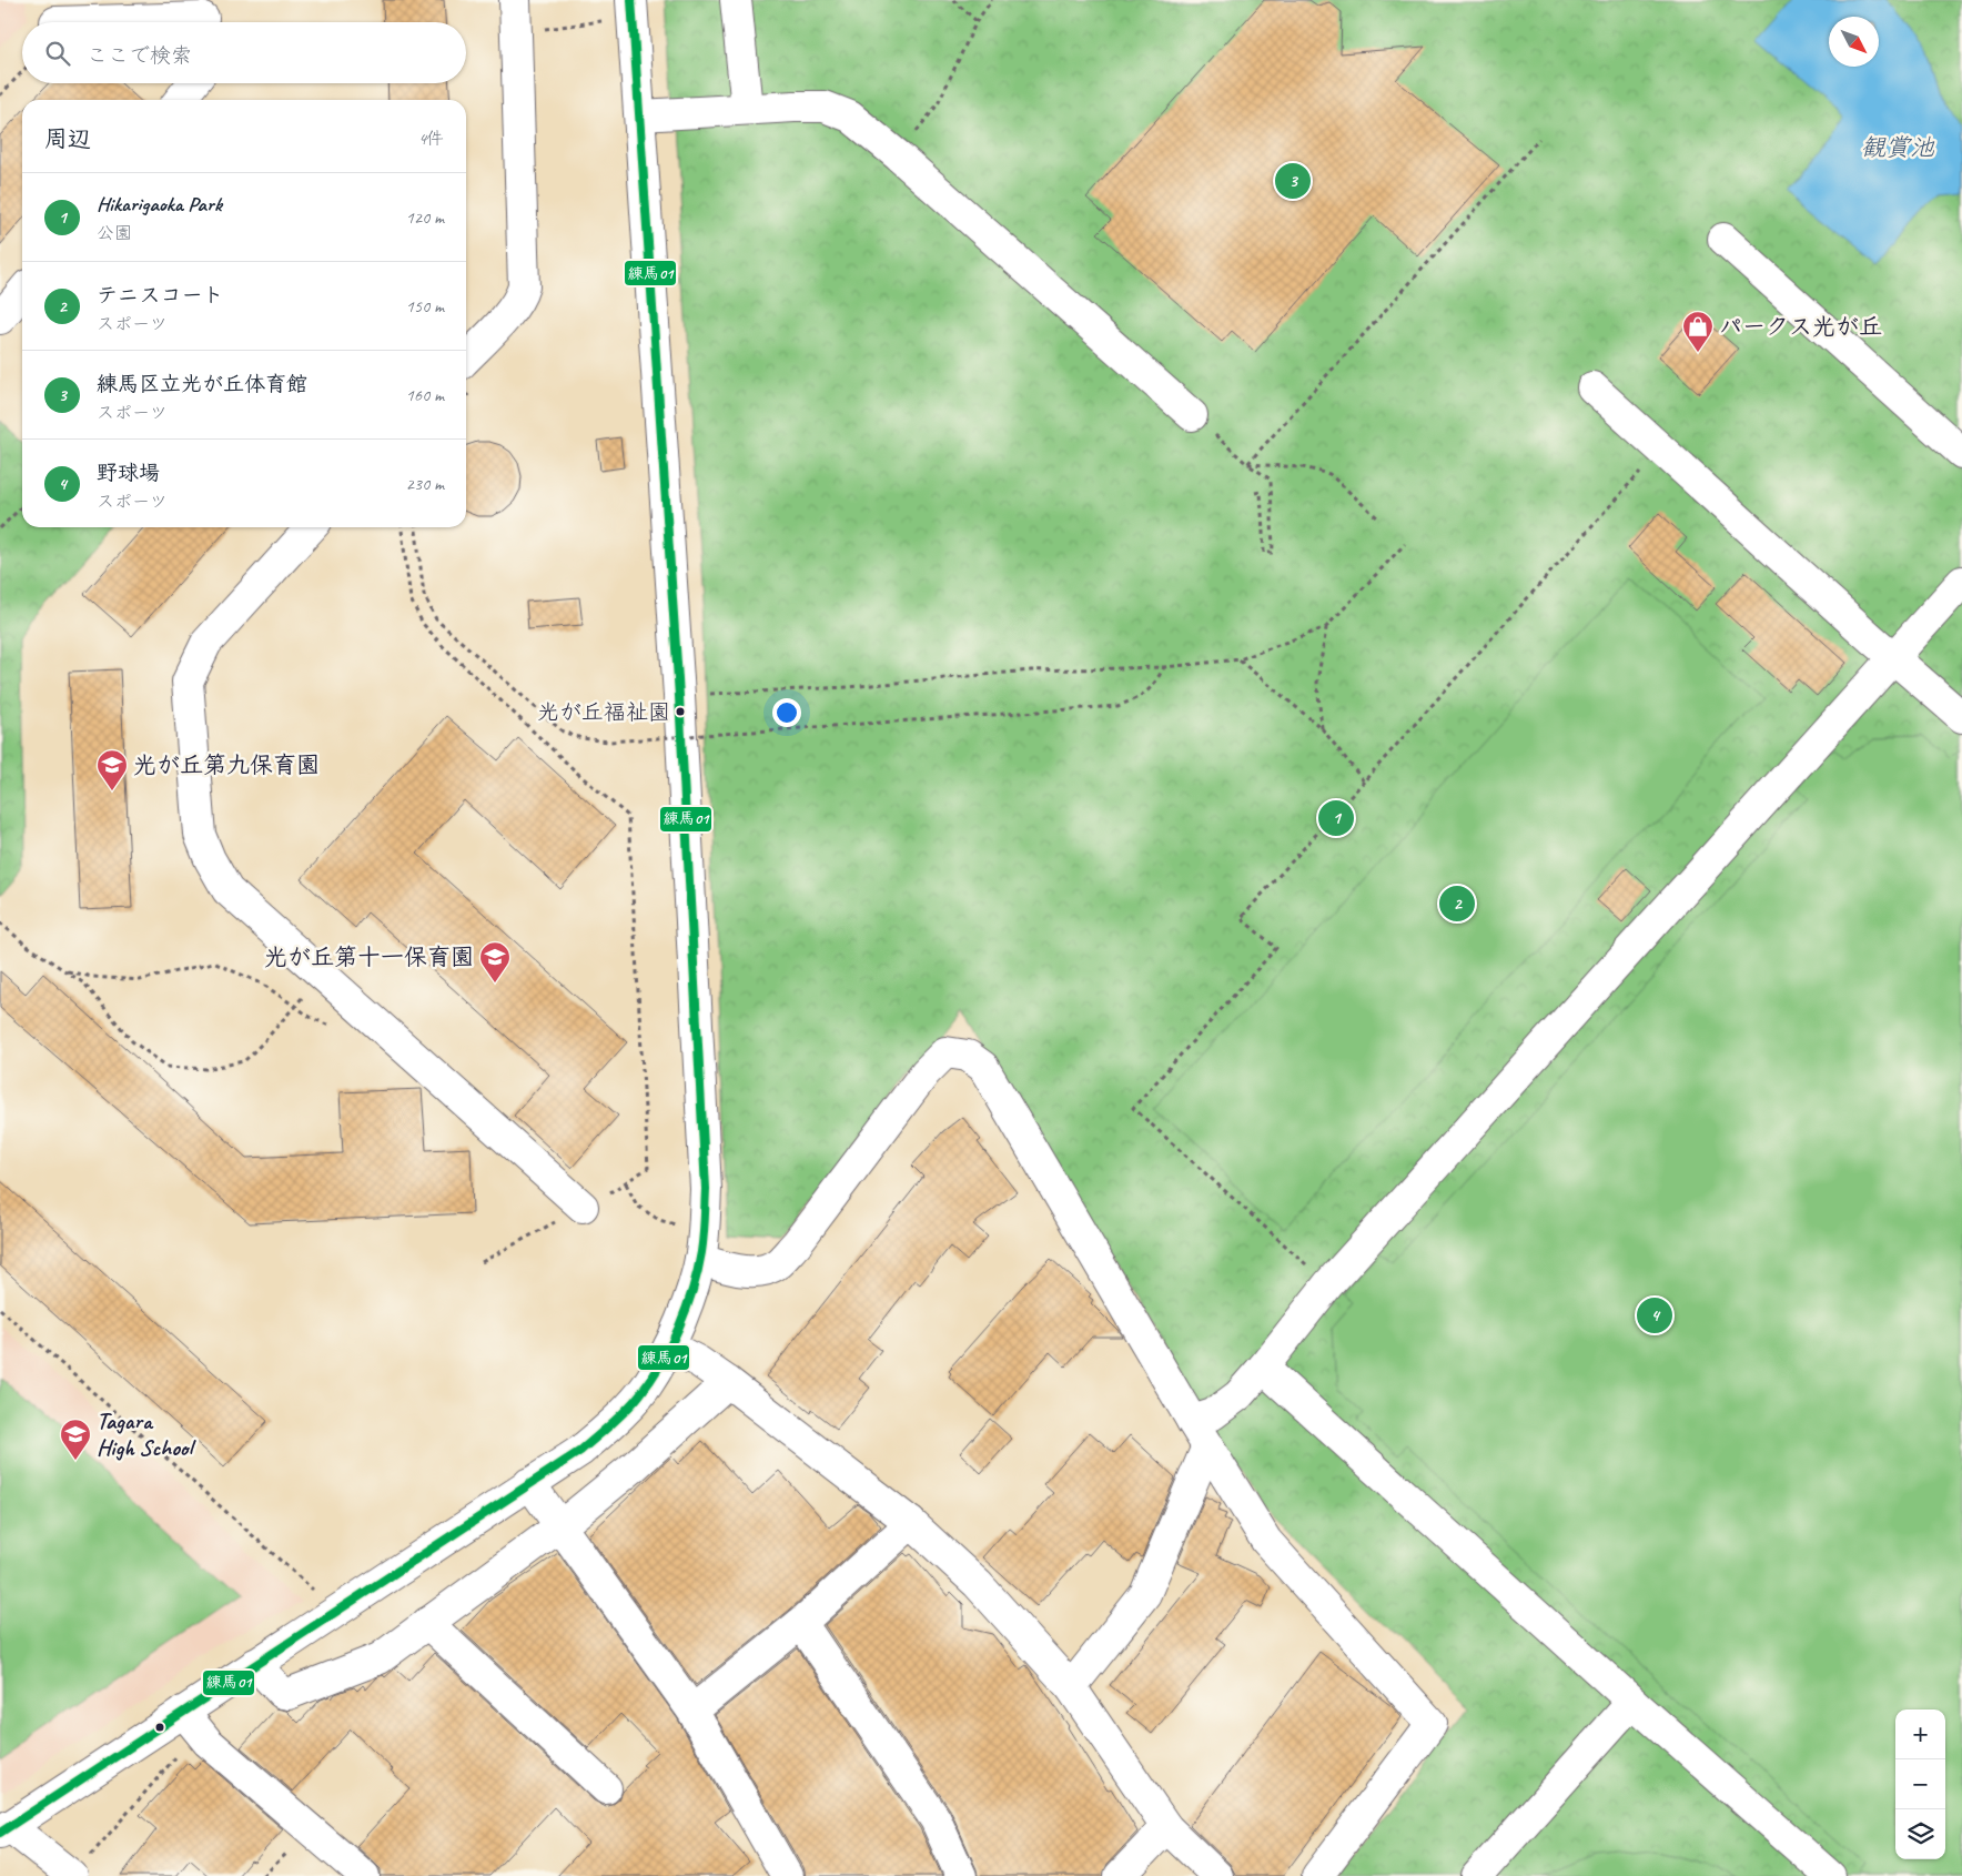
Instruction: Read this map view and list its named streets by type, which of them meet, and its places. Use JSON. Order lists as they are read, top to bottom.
{
  "water": ["観賞池"],
  "places": {
    "shop": ["パークス光が丘"],
    "other": ["光が丘福祉園"],
    "school or university": ["光が丘第九保育園", "光が丘第十一保育園", "Tagara High School"]
  },
  "lines": ["transit line 練馬01"],
  "north": "bottom right",
  "page": {
    "search": "ここで検索",
    "heading": ["周辺", "4件"],
    "pins": [
      "3",
      "1",
      "2",
      "4"
    ],
    "list": [
      {
        "mark": "1",
        "name": "Hikarigaoka Park",
        "note": "公園",
        "value": "120 m"
      },
      {
        "mark": "2",
        "name": "テニスコート",
        "note": "スポーツ",
        "value": "150 m"
      },
      {
        "mark": "3",
        "name": "練馬区立光が丘体育館",
        "note": "スポーツ",
        "value": "160 m"
      },
      {
        "mark": "4",
        "name": "野球場",
        "note": "スポーツ",
        "value": "230 m"
      }
    ],
    "map_buttons": ["+", "−"]
  }
}
